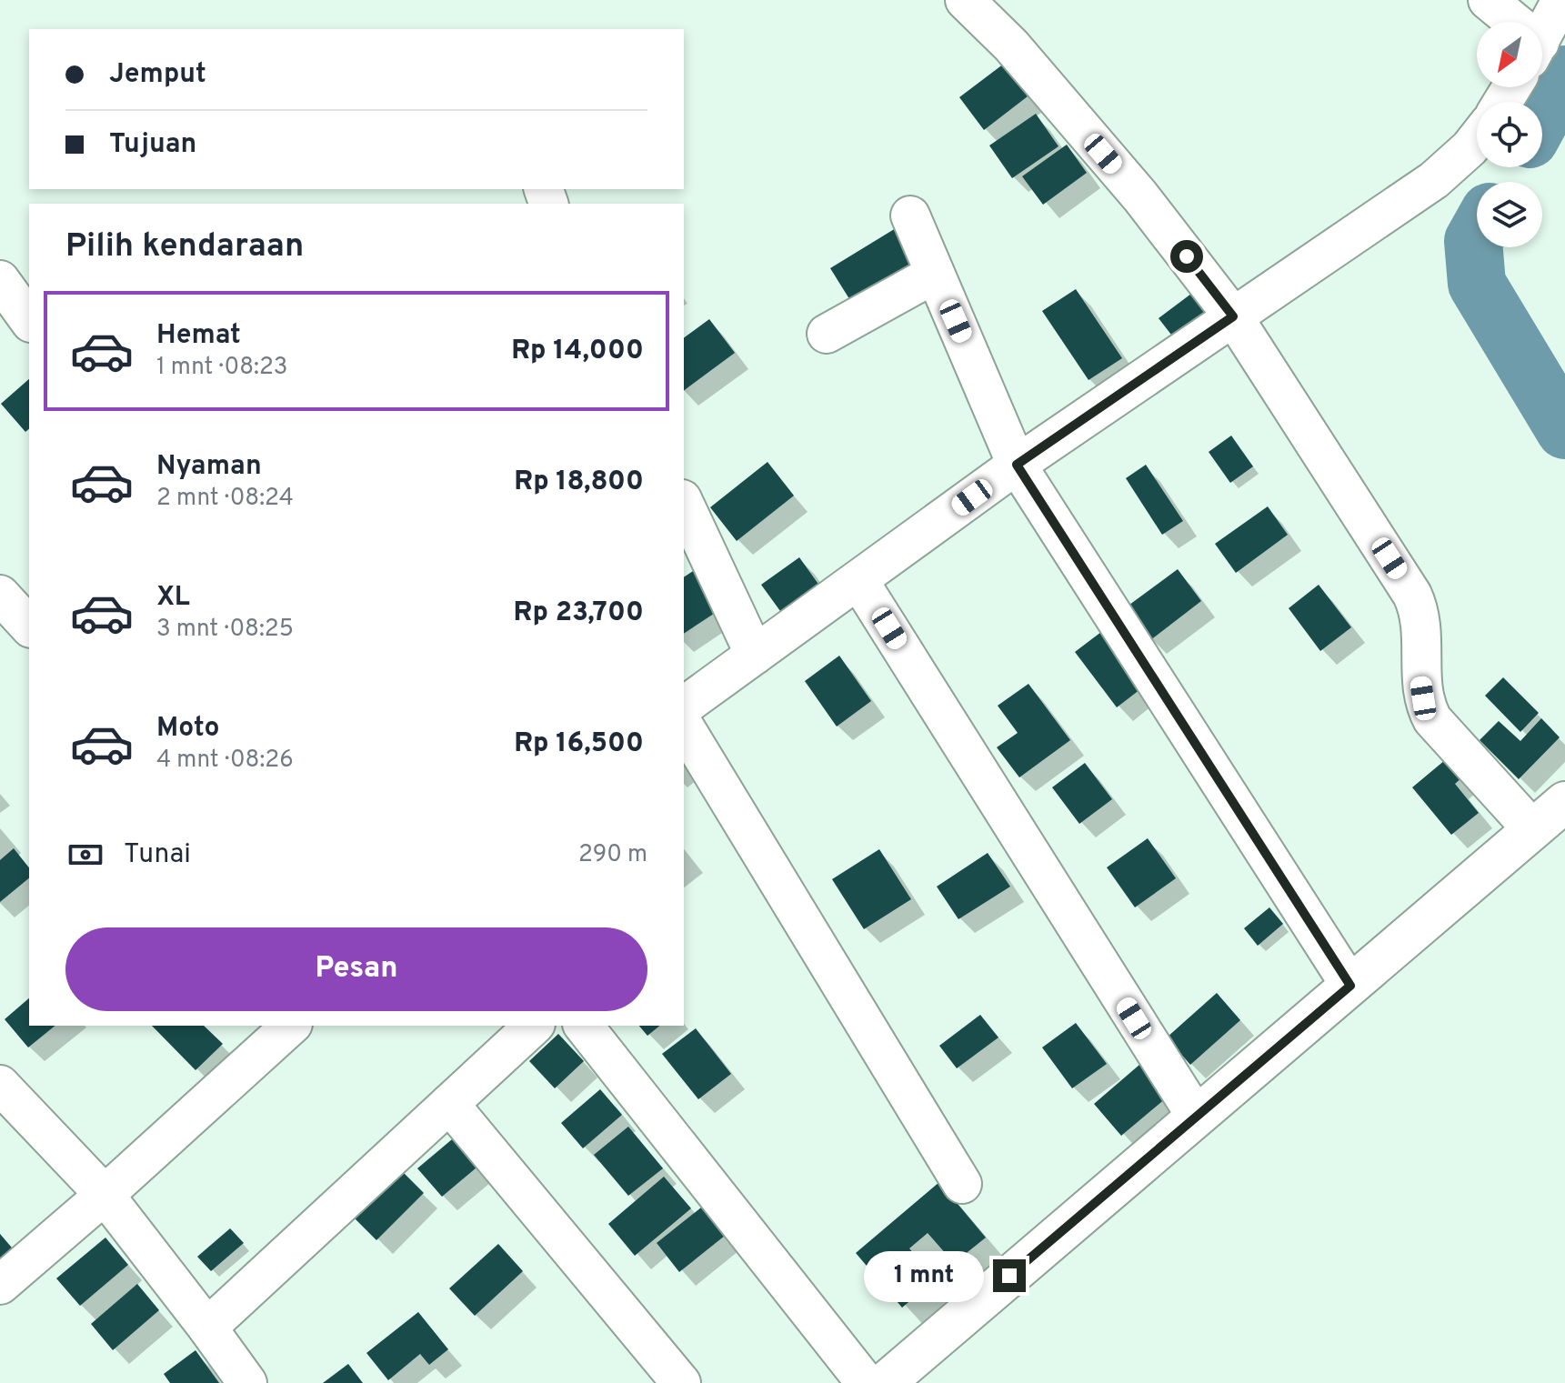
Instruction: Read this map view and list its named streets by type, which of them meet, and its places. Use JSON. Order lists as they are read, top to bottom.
{
  "north": "bottom left",
  "page": {
    "banner": ["Jemput", "Tujuan"],
    "heading": "Pilih kendaraan",
    "list": [
      {
        "name": "Hemat",
        "note": "1 mnt · 08:23",
        "value": "Rp 14,000"
      },
      {
        "name": "Nyaman",
        "note": "2 mnt · 08:24",
        "value": "Rp 18,800"
      },
      {
        "name": "XL",
        "note": "3 mnt · 08:25",
        "value": "Rp 23,700"
      },
      {
        "name": "Moto",
        "note": "4 mnt · 08:26",
        "value": "Rp 16,500"
      }
    ],
    "pay": ["Tunai", "290 m"],
    "buttons": "Pesan",
    "bubble": "1 mnt"
  }
}
